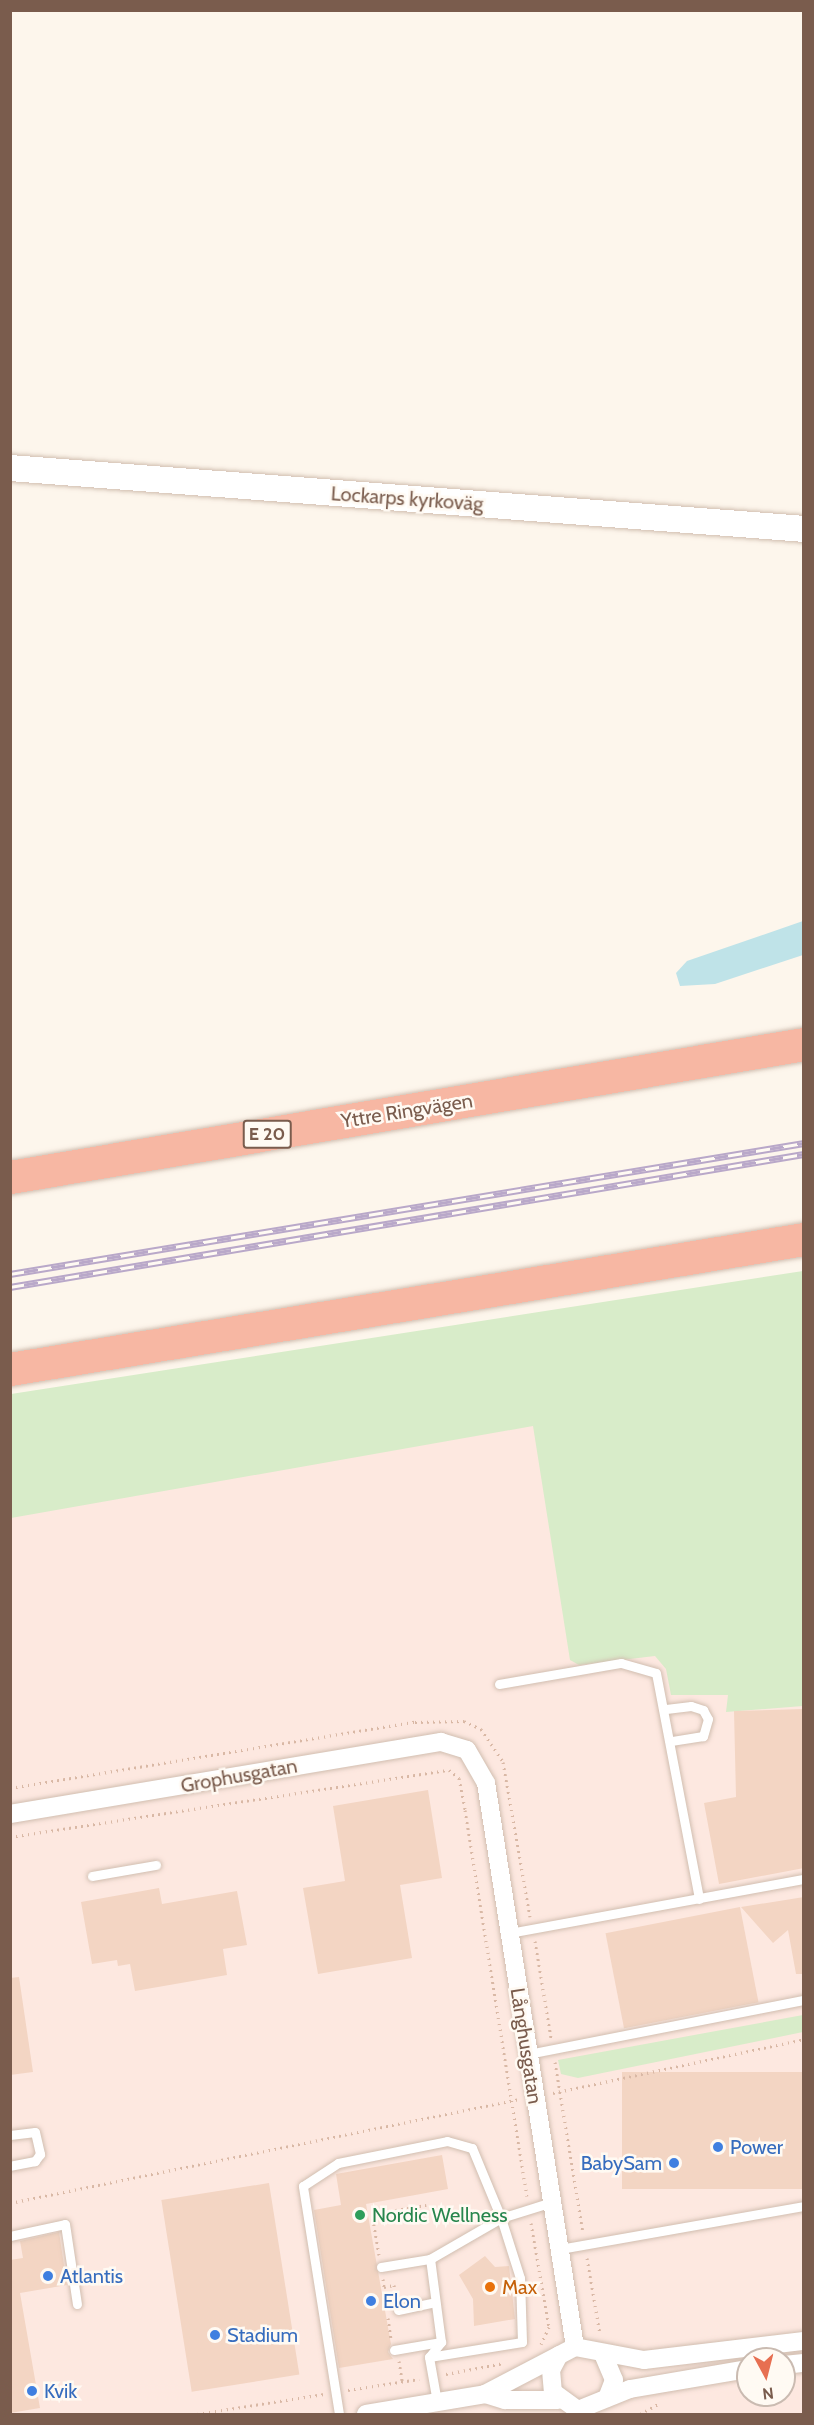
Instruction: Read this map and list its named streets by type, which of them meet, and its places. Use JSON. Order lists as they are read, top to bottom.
{
  "streets": {
    "highway": ["Yttre Ringvägen", "E 20"],
    "street": ["Lockarps kyrkoväg", "Grophusgatan", "Långhusgatan"]
  },
  "crossings": [
    ["Grophusgatan", "Långhusgatan"]
  ],
  "places": [
    "Power",
    "BabySam",
    "Nordic Wellness",
    "Atlantis",
    "Max",
    "Elon",
    "Stadium",
    "Kvik"
  ],
  "north": "bottom"
}
